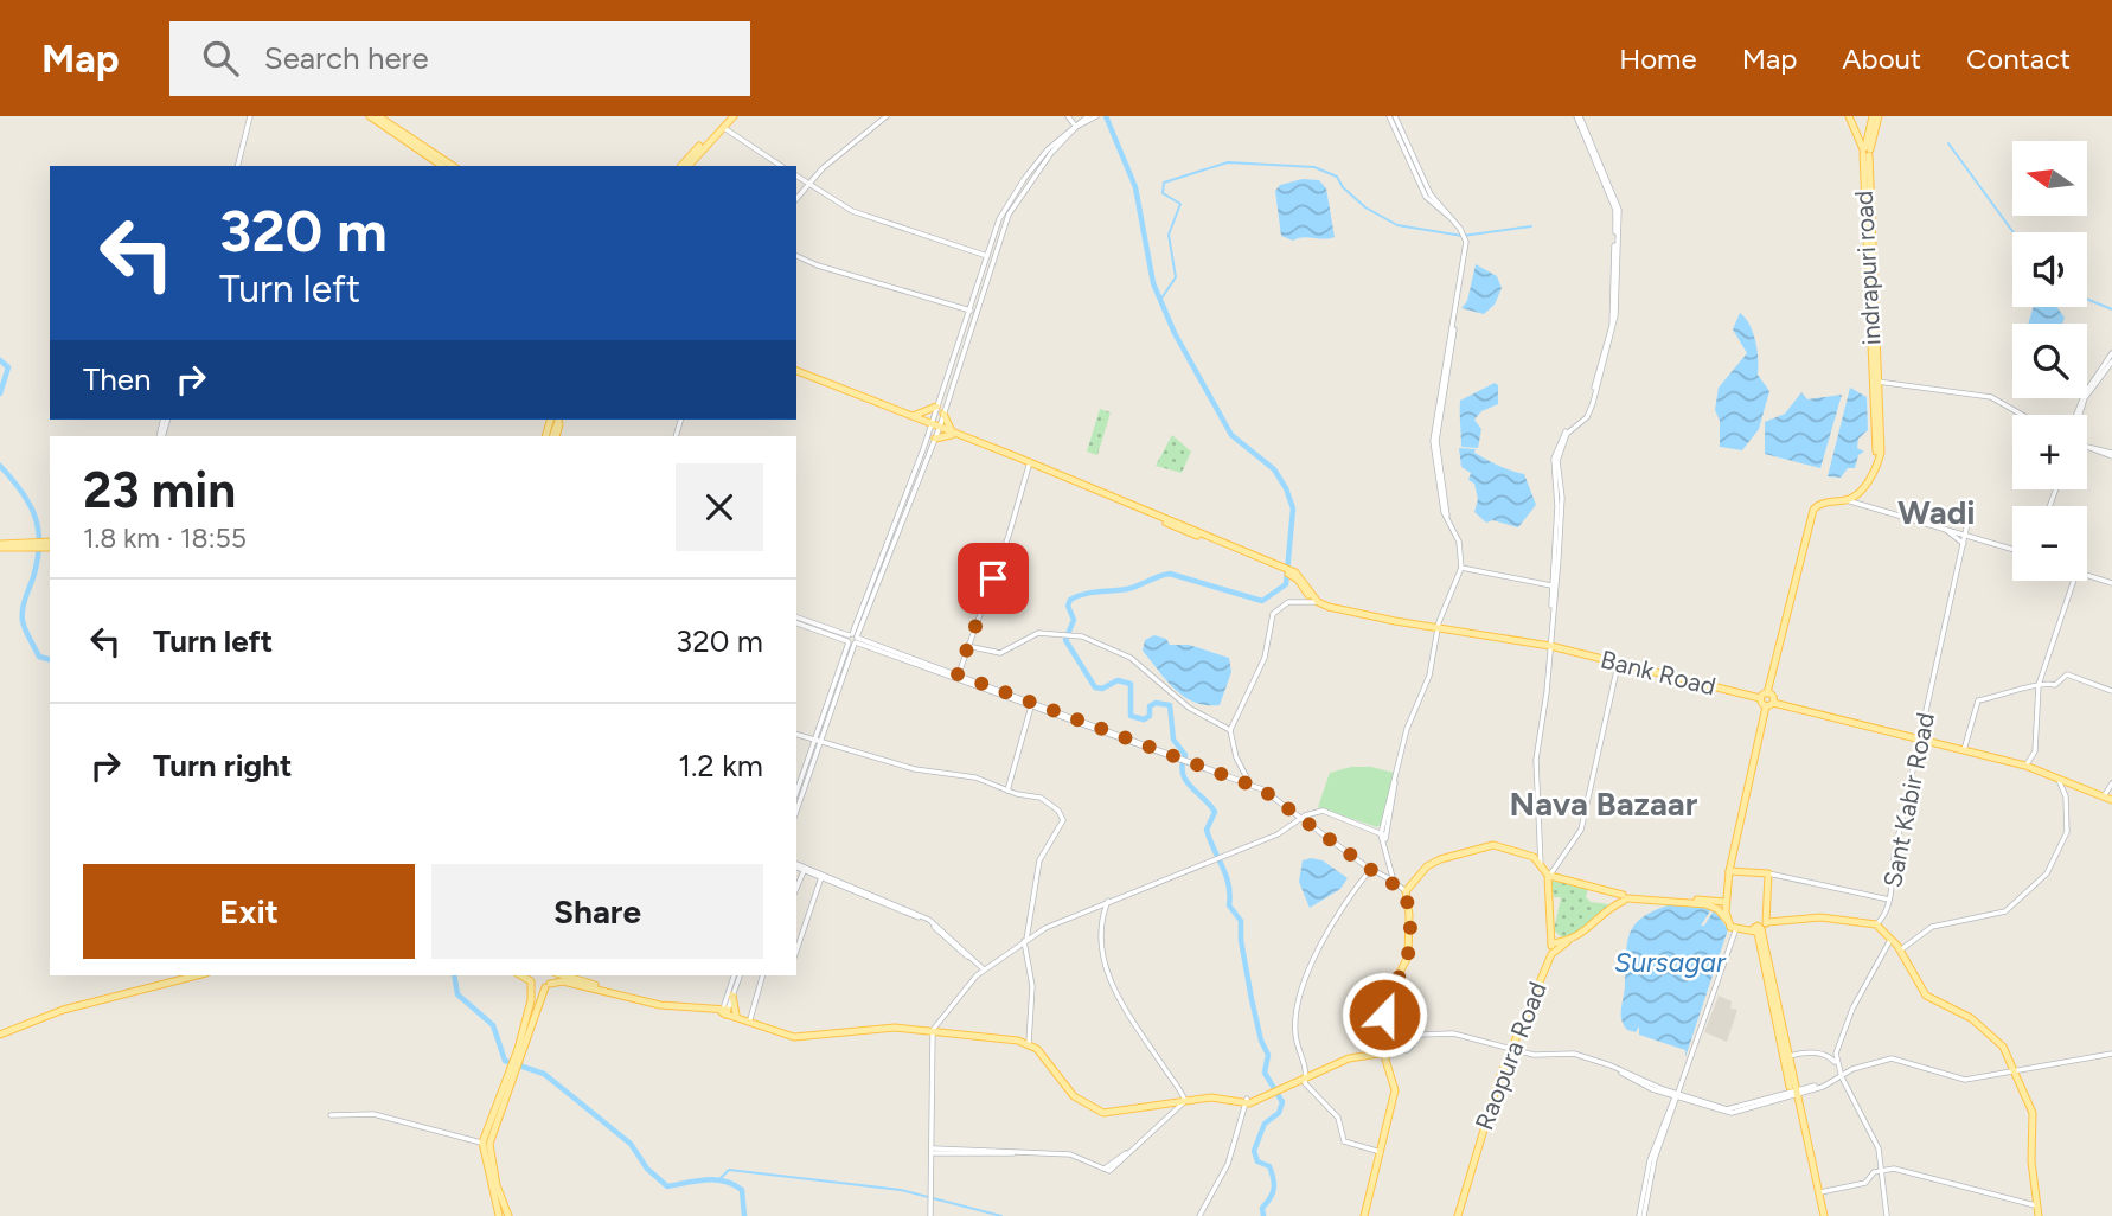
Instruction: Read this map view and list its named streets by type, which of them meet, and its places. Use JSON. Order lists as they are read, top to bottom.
{
  "streets": {
    "main road": ["indrapuri road", "Bank Road", "Raopura Road"],
    "street": ["Sant Kabir Road"]
  },
  "districts": ["Wadi", "Nava Bazaar"],
  "water": ["Sursagar"],
  "north": "left",
  "page": {
    "header": "Map",
    "search": "Search here",
    "nav": [
      "Home",
      "Map",
      "About",
      "Contact"
    ],
    "map_buttons": ["+", "−"],
    "turn": ["320 m", "Turn left"],
    "then": "Then",
    "heading": ["23 min", "1.8 km · 18:55"],
    "list": [
      {
        "name": "Turn left",
        "value": "320 m"
      },
      {
        "name": "Turn right",
        "value": "1.2 km"
      }
    ],
    "buttons": ["Exit", "Share"]
  }
}
